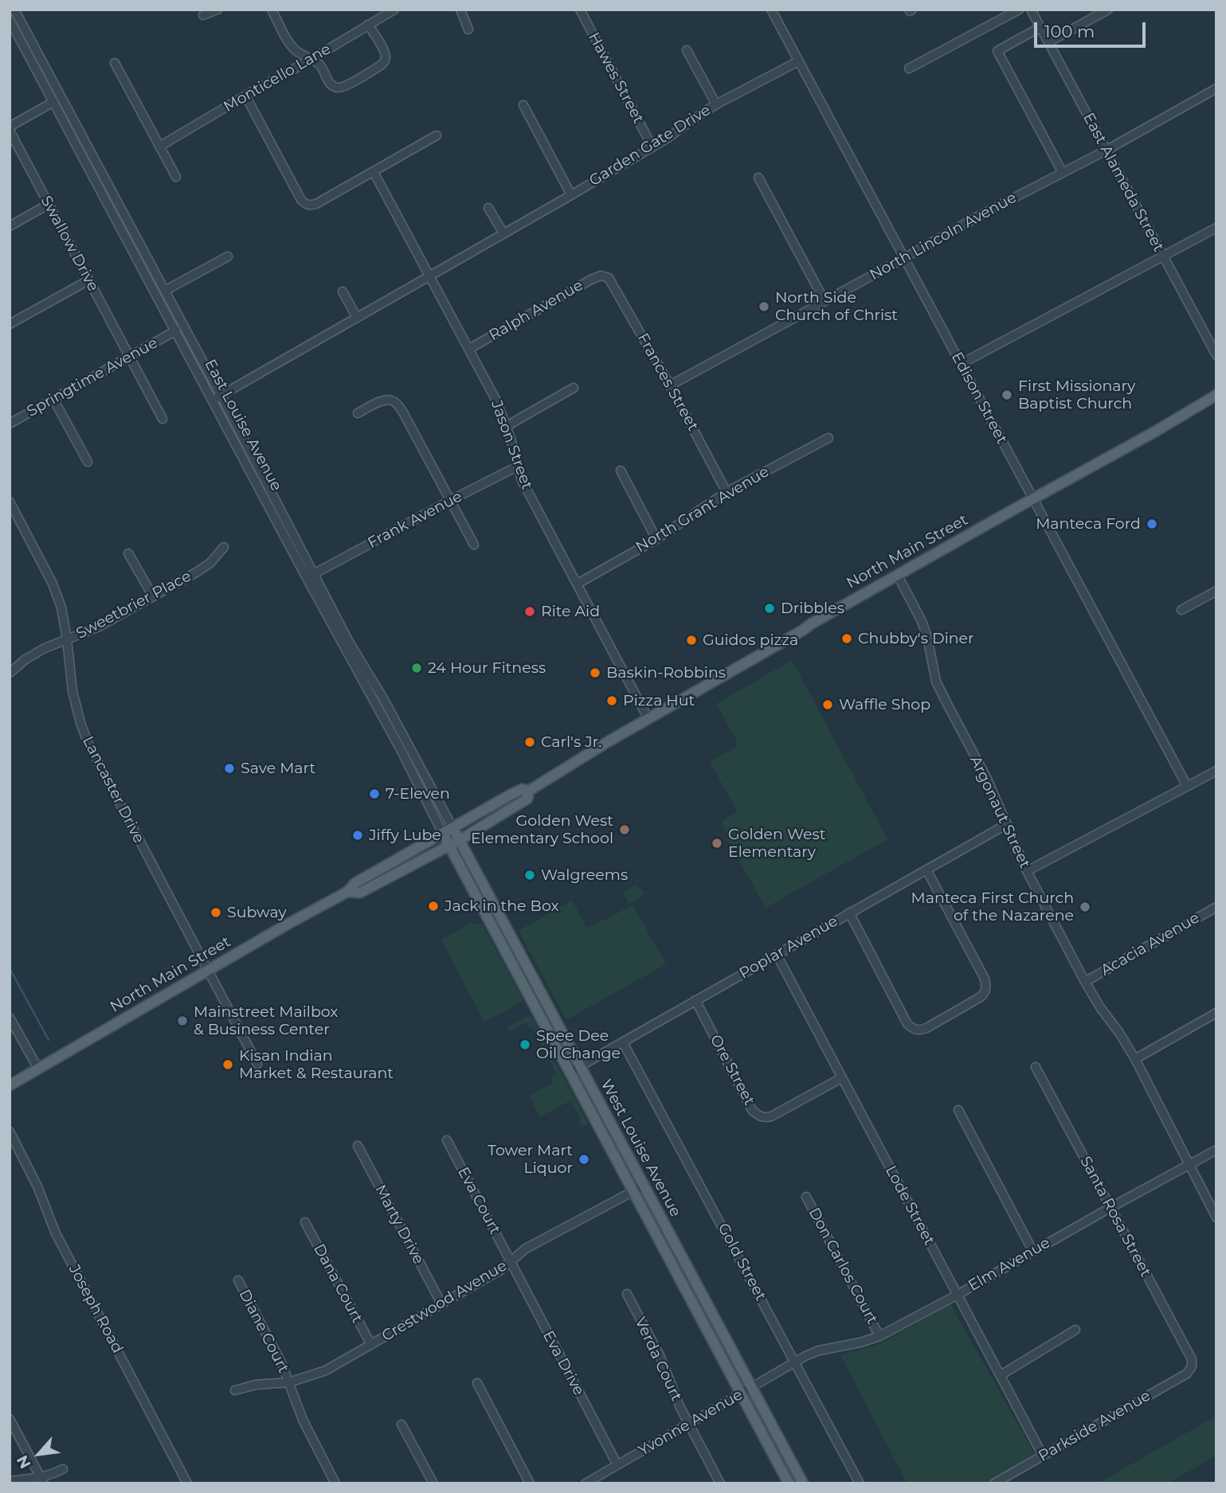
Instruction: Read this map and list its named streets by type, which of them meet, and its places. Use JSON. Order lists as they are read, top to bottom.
{
  "streets": {
    "main road": ["East Louise Avenue", "North Main Street", "West Louise Avenue"],
    "street": [
      "Monticello Lane",
      "Hawes Street",
      "Garden Gate Drive",
      "East Alameda Street",
      "North Lincoln Avenue",
      "Swallow Drive",
      "Ralph Avenue",
      "Springtime Avenue",
      "Frances Street",
      "Edison Street",
      "Jason Street",
      "North Grant Avenue",
      "Frank Avenue",
      "Sweetbrier Place",
      "Lancaster Drive",
      "Argonaut Street",
      "Acacia Avenue",
      "Poplar Avenue",
      "Ore Street",
      "Eva Court",
      "Lode Street",
      "Santa Rosa Street",
      "Marty Drive",
      "Gold Street",
      "Elm Avenue",
      "Don Carlos Court",
      "Dana Court",
      "Crestwood Avenue",
      "Joseph Road",
      "Diane Court",
      "Verda Court",
      "Eva Drive",
      "Yvonne Avenue",
      "Parkside Avenue"
    ]
  },
  "crossings": [
    ["Hawes Street", "Garden Gate Drive"],
    ["Garden Gate Drive", "Edison Street"],
    ["Garden Gate Drive", "East Louise Avenue"],
    ["Garden Gate Drive", "Jason Street"],
    ["East Alameda Street", "North Lincoln Avenue"],
    ["North Lincoln Avenue", "Frances Street"],
    ["North Lincoln Avenue", "Edison Street"],
    ["Swallow Drive", "Springtime Avenue"],
    ["Ralph Avenue", "Frances Street"],
    ["Ralph Avenue", "Jason Street"],
    ["Springtime Avenue", "East Louise Avenue"],
    ["Frances Street", "North Grant Avenue"],
    ["Edison Street", "North Main Street"],
    ["East Louise Avenue", "Frank Avenue"],
    ["East Louise Avenue", "North Main Street"],
    ["East Louise Avenue", "West Louise Avenue"],
    ["Jason Street", "North Grant Avenue"],
    ["Jason Street", "Frank Avenue"],
    ["Jason Street", "North Main Street"],
    ["North Main Street", "Lancaster Drive"],
    ["North Main Street", "Argonaut Street"],
    ["North Main Street", "West Louise Avenue"],
    ["Sweetbrier Place", "Lancaster Drive"],
    ["Argonaut Street", "Acacia Avenue"],
    ["Argonaut Street", "Poplar Avenue"],
    ["Argonaut Street", "Elm Avenue"],
    ["Poplar Avenue", "Ore Street"],
    ["Poplar Avenue", "West Louise Avenue"],
    ["Poplar Avenue", "Lode Street"],
    ["Poplar Avenue", "Gold Street"],
    ["Ore Street", "Lode Street"],
    ["West Louise Avenue", "Crestwood Avenue"],
    ["West Louise Avenue", "Yvonne Avenue"],
    ["Eva Court", "Crestwood Avenue"],
    ["Eva Court", "Eva Drive"],
    ["Lode Street", "Elm Avenue"],
    ["Lode Street", "Parkside Avenue"],
    ["Santa Rosa Street", "Elm Avenue"],
    ["Santa Rosa Street", "Parkside Avenue"],
    ["Marty Drive", "Crestwood Avenue"],
    ["Gold Street", "Elm Avenue"],
    ["Gold Street", "Yvonne Avenue"],
    ["Elm Avenue", "Don Carlos Court"],
    ["Elm Avenue", "Yvonne Avenue"],
    ["Dana Court", "Crestwood Avenue"],
    ["Crestwood Avenue", "Diane Court"],
    ["Crestwood Avenue", "Eva Drive"],
    ["Verda Court", "Yvonne Avenue"],
    ["Eva Drive", "Yvonne Avenue"]
  ],
  "places": [
    "North Side Church of Christ",
    "First Missionary Baptist Church",
    "Manteca Ford",
    "Dribbles",
    "Rite Aid",
    "Chubby's Diner",
    "Guidos pizza",
    "24 Hour Fitness",
    "Baskin-Robbins",
    "Pizza Hut",
    "Waffle Shop",
    "Carl's Jr.",
    "Save Mart",
    "7-Eleven",
    "Golden West Elementary School",
    "Jiffy Lube",
    "Golden West Elementary",
    "Walgreems",
    "Jack in the Box",
    "Manteca First Church of the Nazarene",
    "Subway",
    "Mainstreet Mailbox & Business Center",
    "Spee Dee Oil Change",
    "Kisan Indian Market & Restaurant",
    "Tower Mart Liquor"
  ],
  "scale_bar": "100 m",
  "north": "bottom left"
}
